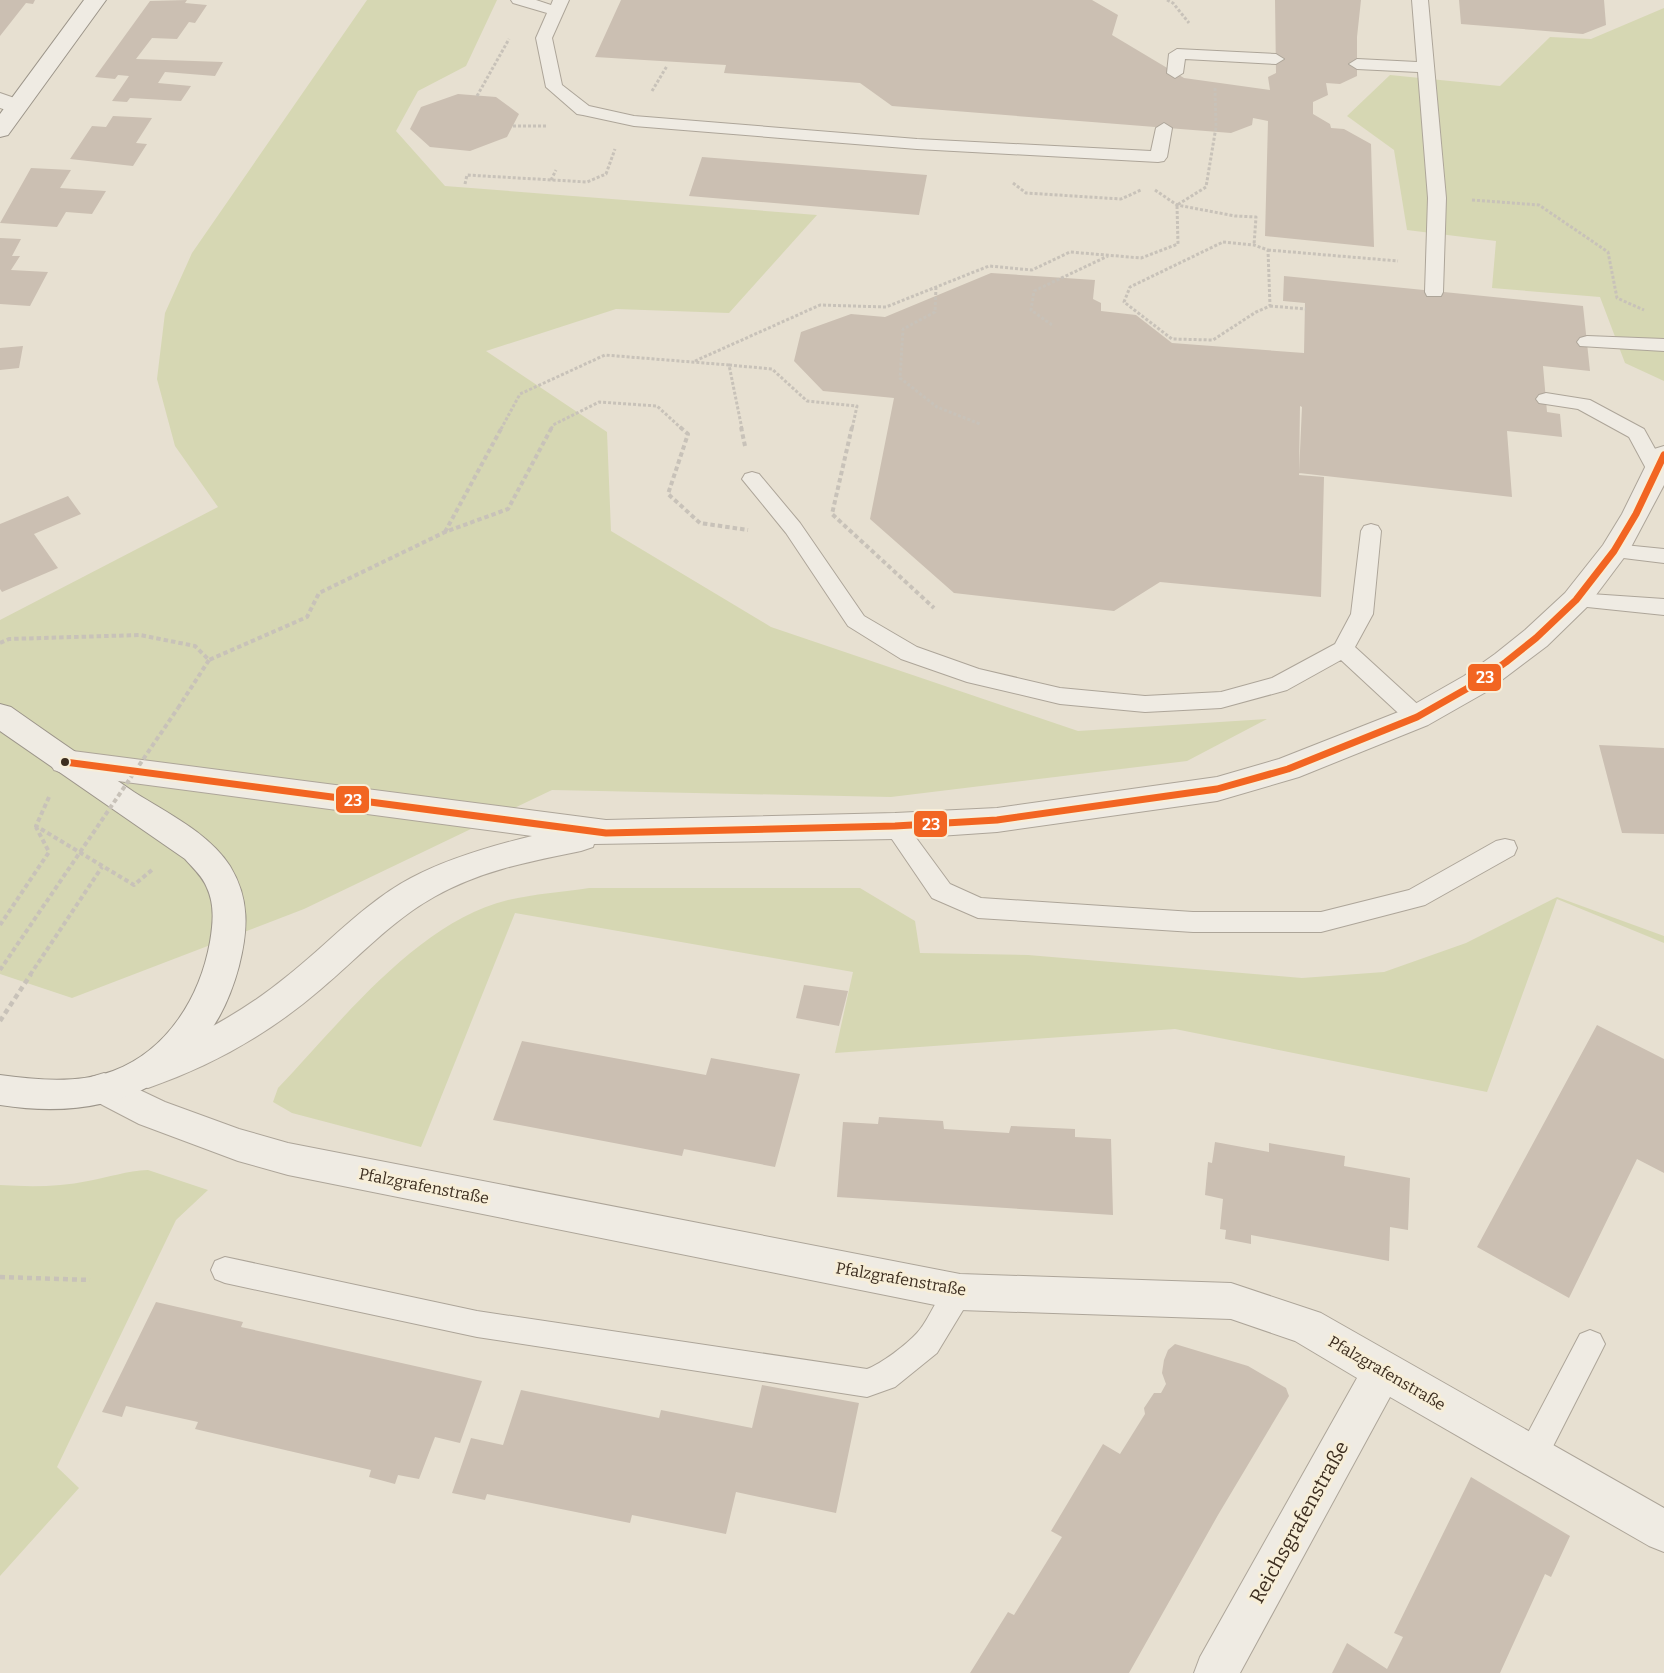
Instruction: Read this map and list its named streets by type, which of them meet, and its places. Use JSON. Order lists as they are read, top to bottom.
{
  "streets": {
    "street": ["Pfalzgrafenstraße", "Reichsgrafenstraße"]
  },
  "crossings": [
    ["Pfalzgrafenstraße", "Reichsgrafenstraße"]
  ],
  "lines": ["transit line 23"]
}
